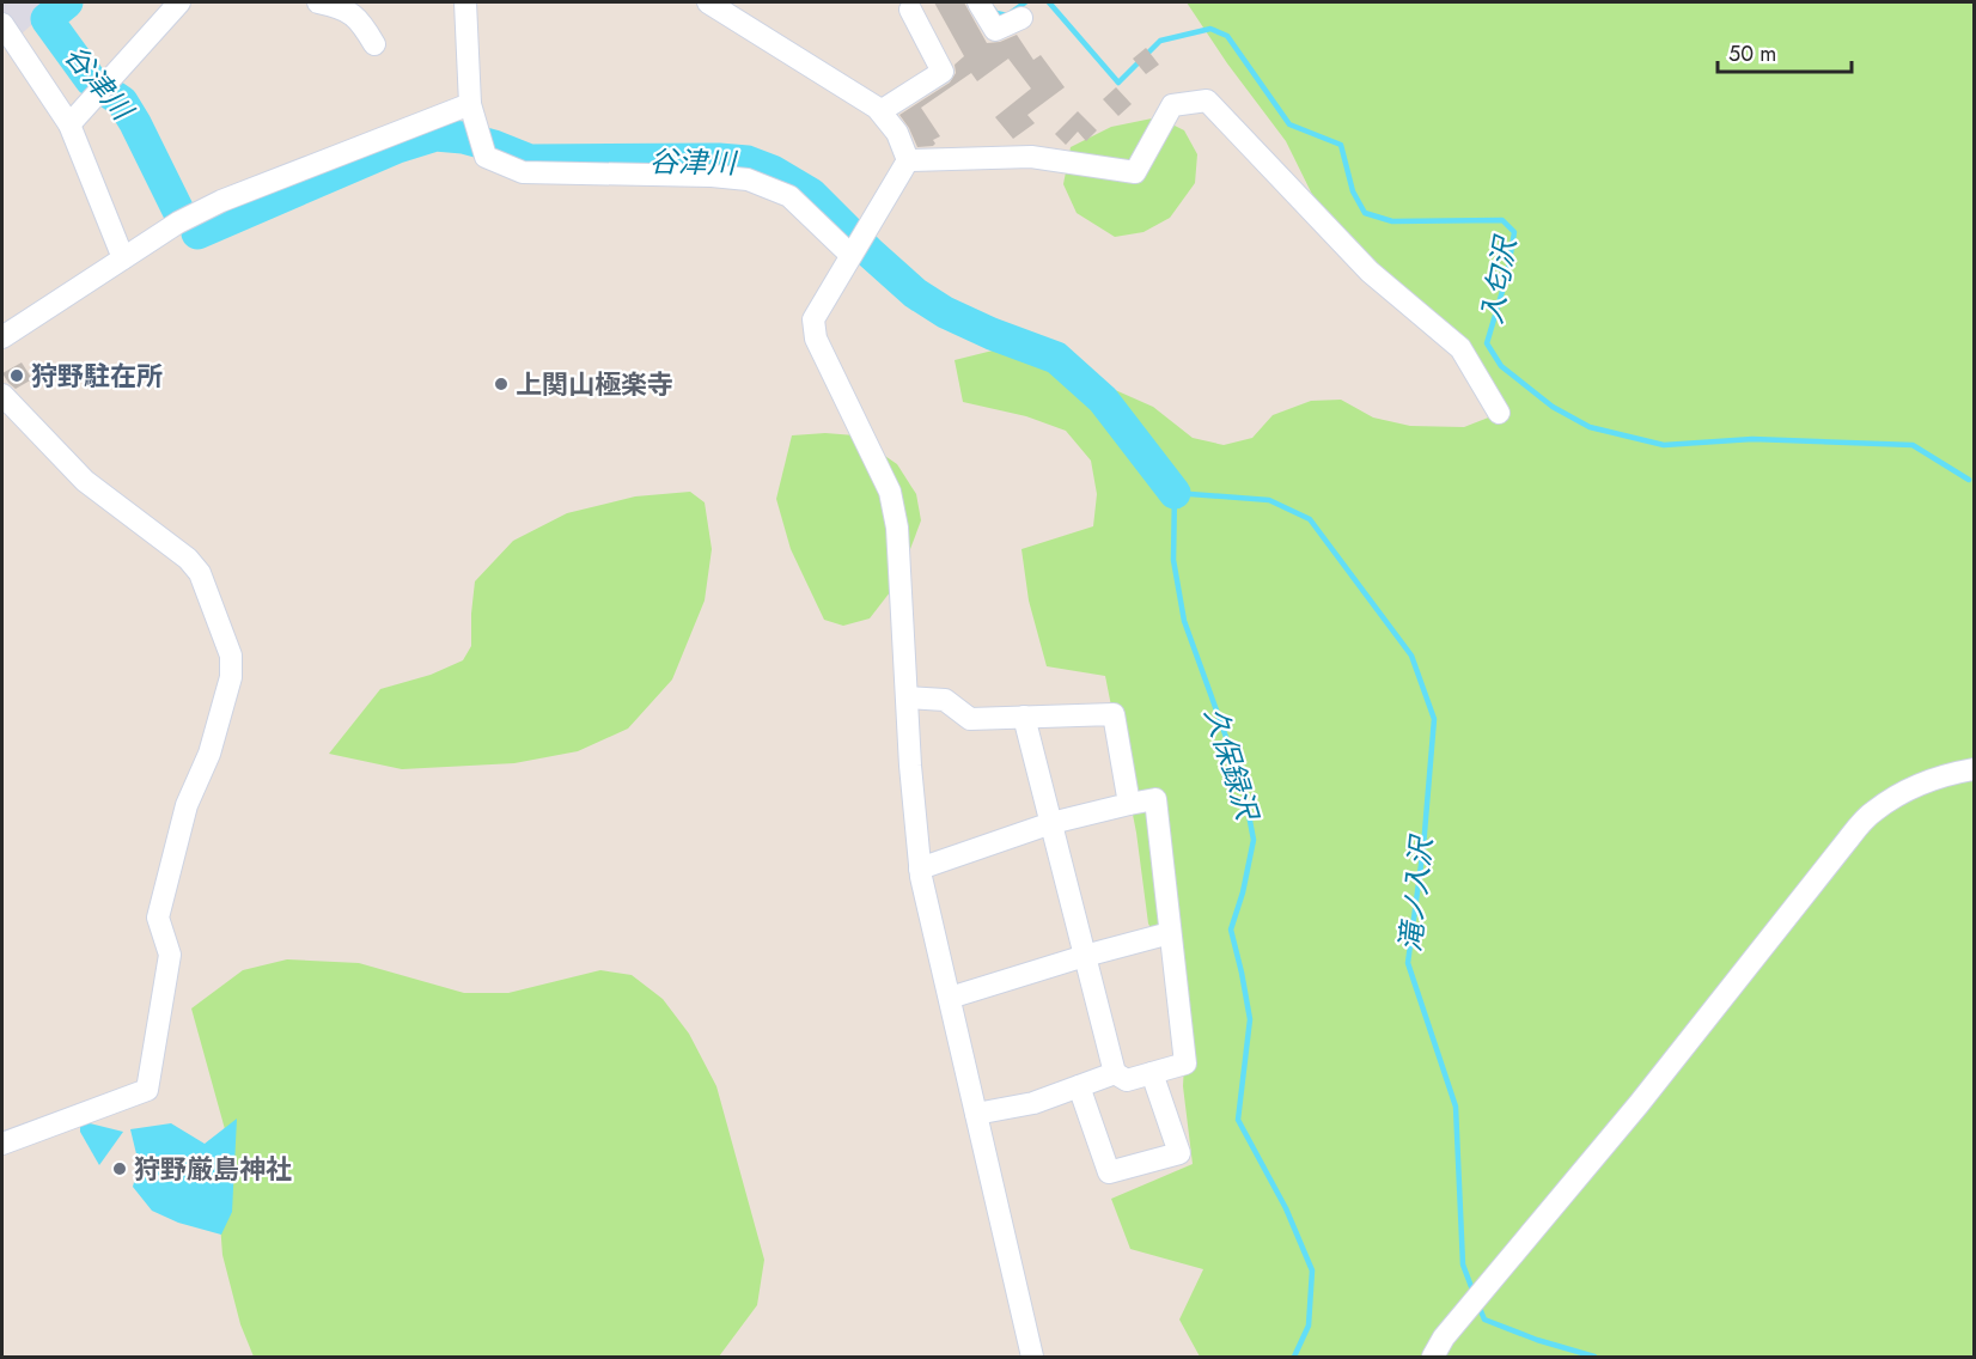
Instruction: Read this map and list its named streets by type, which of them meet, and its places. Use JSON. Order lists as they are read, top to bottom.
{
  "water": [
    "谷津川",
    "入匂沢",
    "久保録沢",
    "滝ノ入沢"
  ],
  "places": ["狩野駐在所", "上関山極楽寺", "狩野厳島神社"],
  "scale_bar": "50 m"
}
